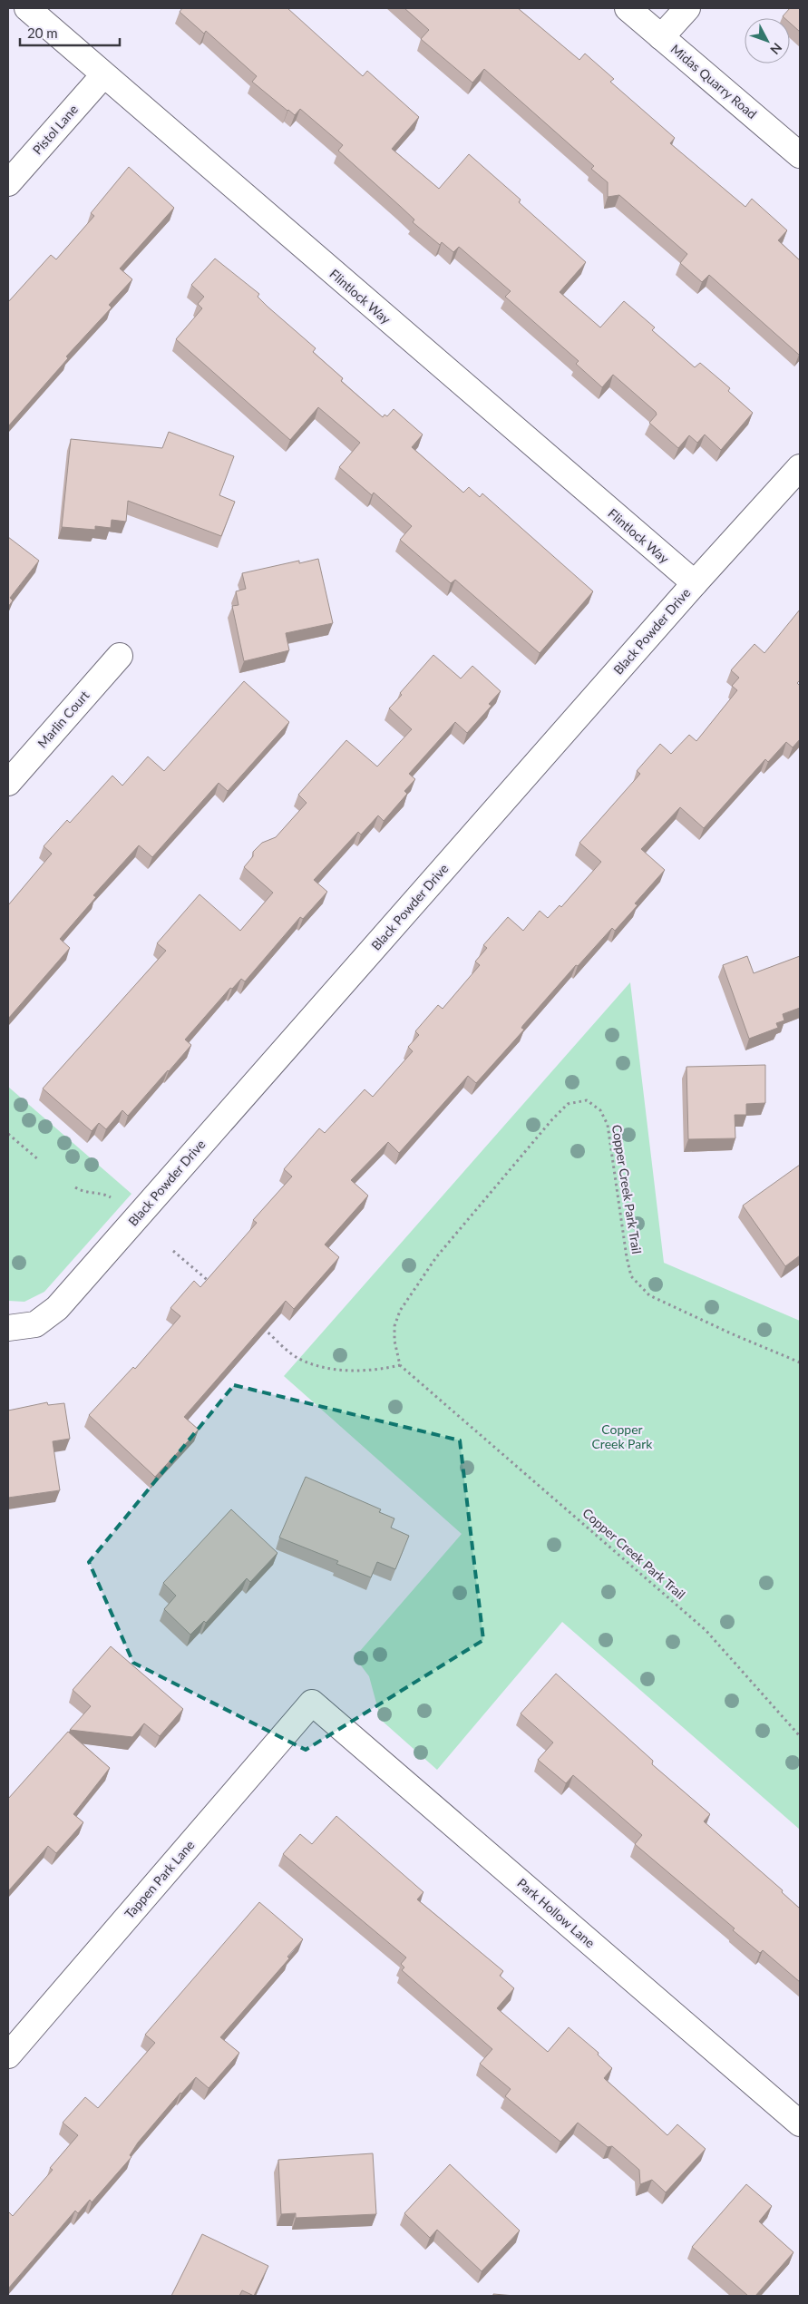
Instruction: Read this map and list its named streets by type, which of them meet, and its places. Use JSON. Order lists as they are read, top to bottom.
{
  "streets": {
    "street": [
      "Midas Quarry Road",
      "Pistol Lane",
      "Flintlock Way",
      "Black Powder Drive",
      "Marlin Court",
      "Tappen Park Lane",
      "Park Hollow Lane"
    ],
    "path": ["Copper Creek Park Trail"]
  },
  "crossings": [
    ["Pistol Lane", "Flintlock Way"],
    ["Flintlock Way", "Black Powder Drive"],
    ["Tappen Park Lane", "Park Hollow Lane"]
  ],
  "parks": ["Copper Creek Park"],
  "scale_bar": "20 m",
  "north": "bottom right"
}
